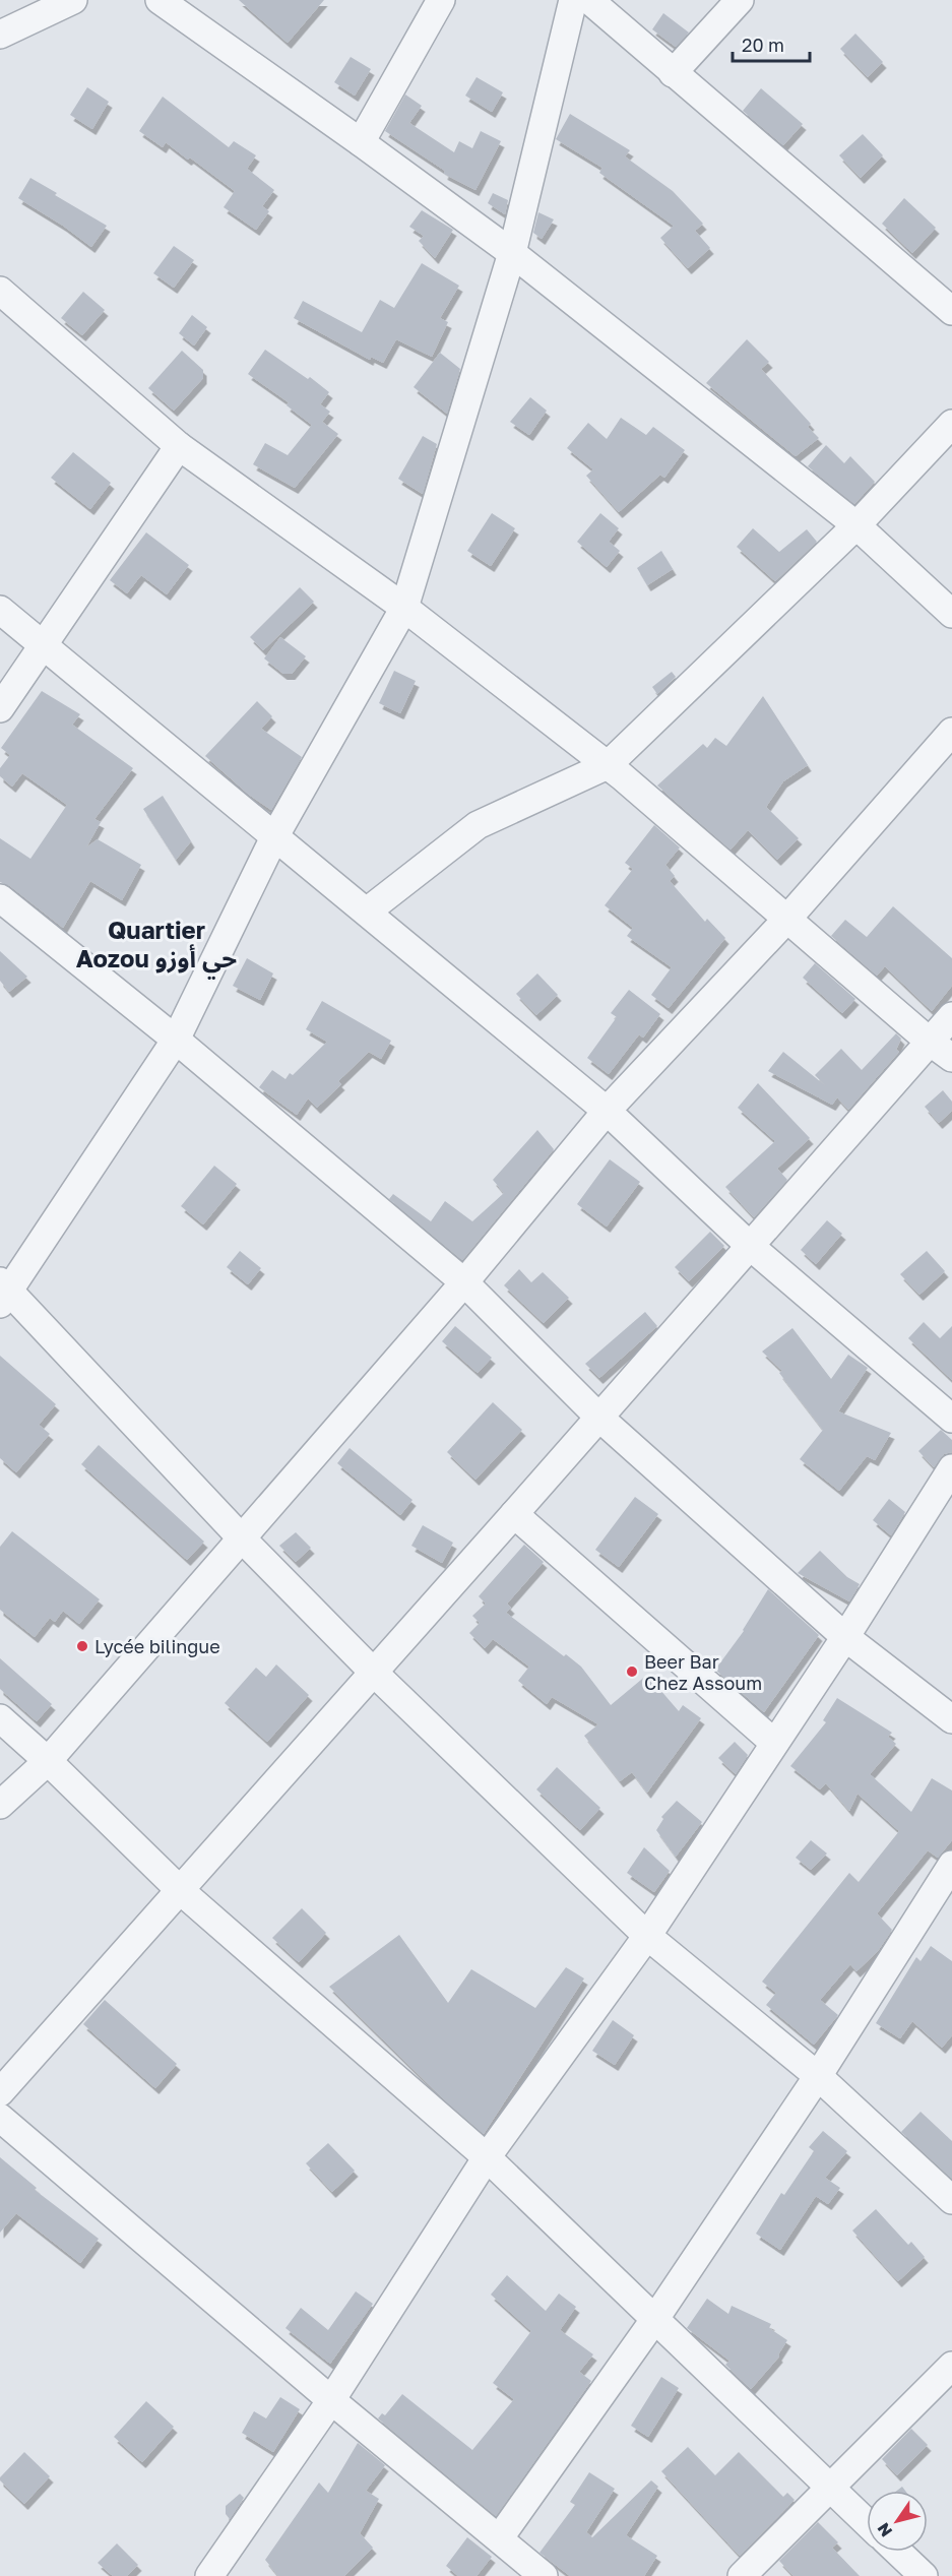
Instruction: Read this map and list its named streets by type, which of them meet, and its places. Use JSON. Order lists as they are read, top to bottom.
{
  "districts": ["Quartier Aozou حي أوزو"],
  "places": ["Lycée bilingue", "Beer Bar Chez Assoum"],
  "scale_bar": "20 m",
  "north": "bottom left"
}
